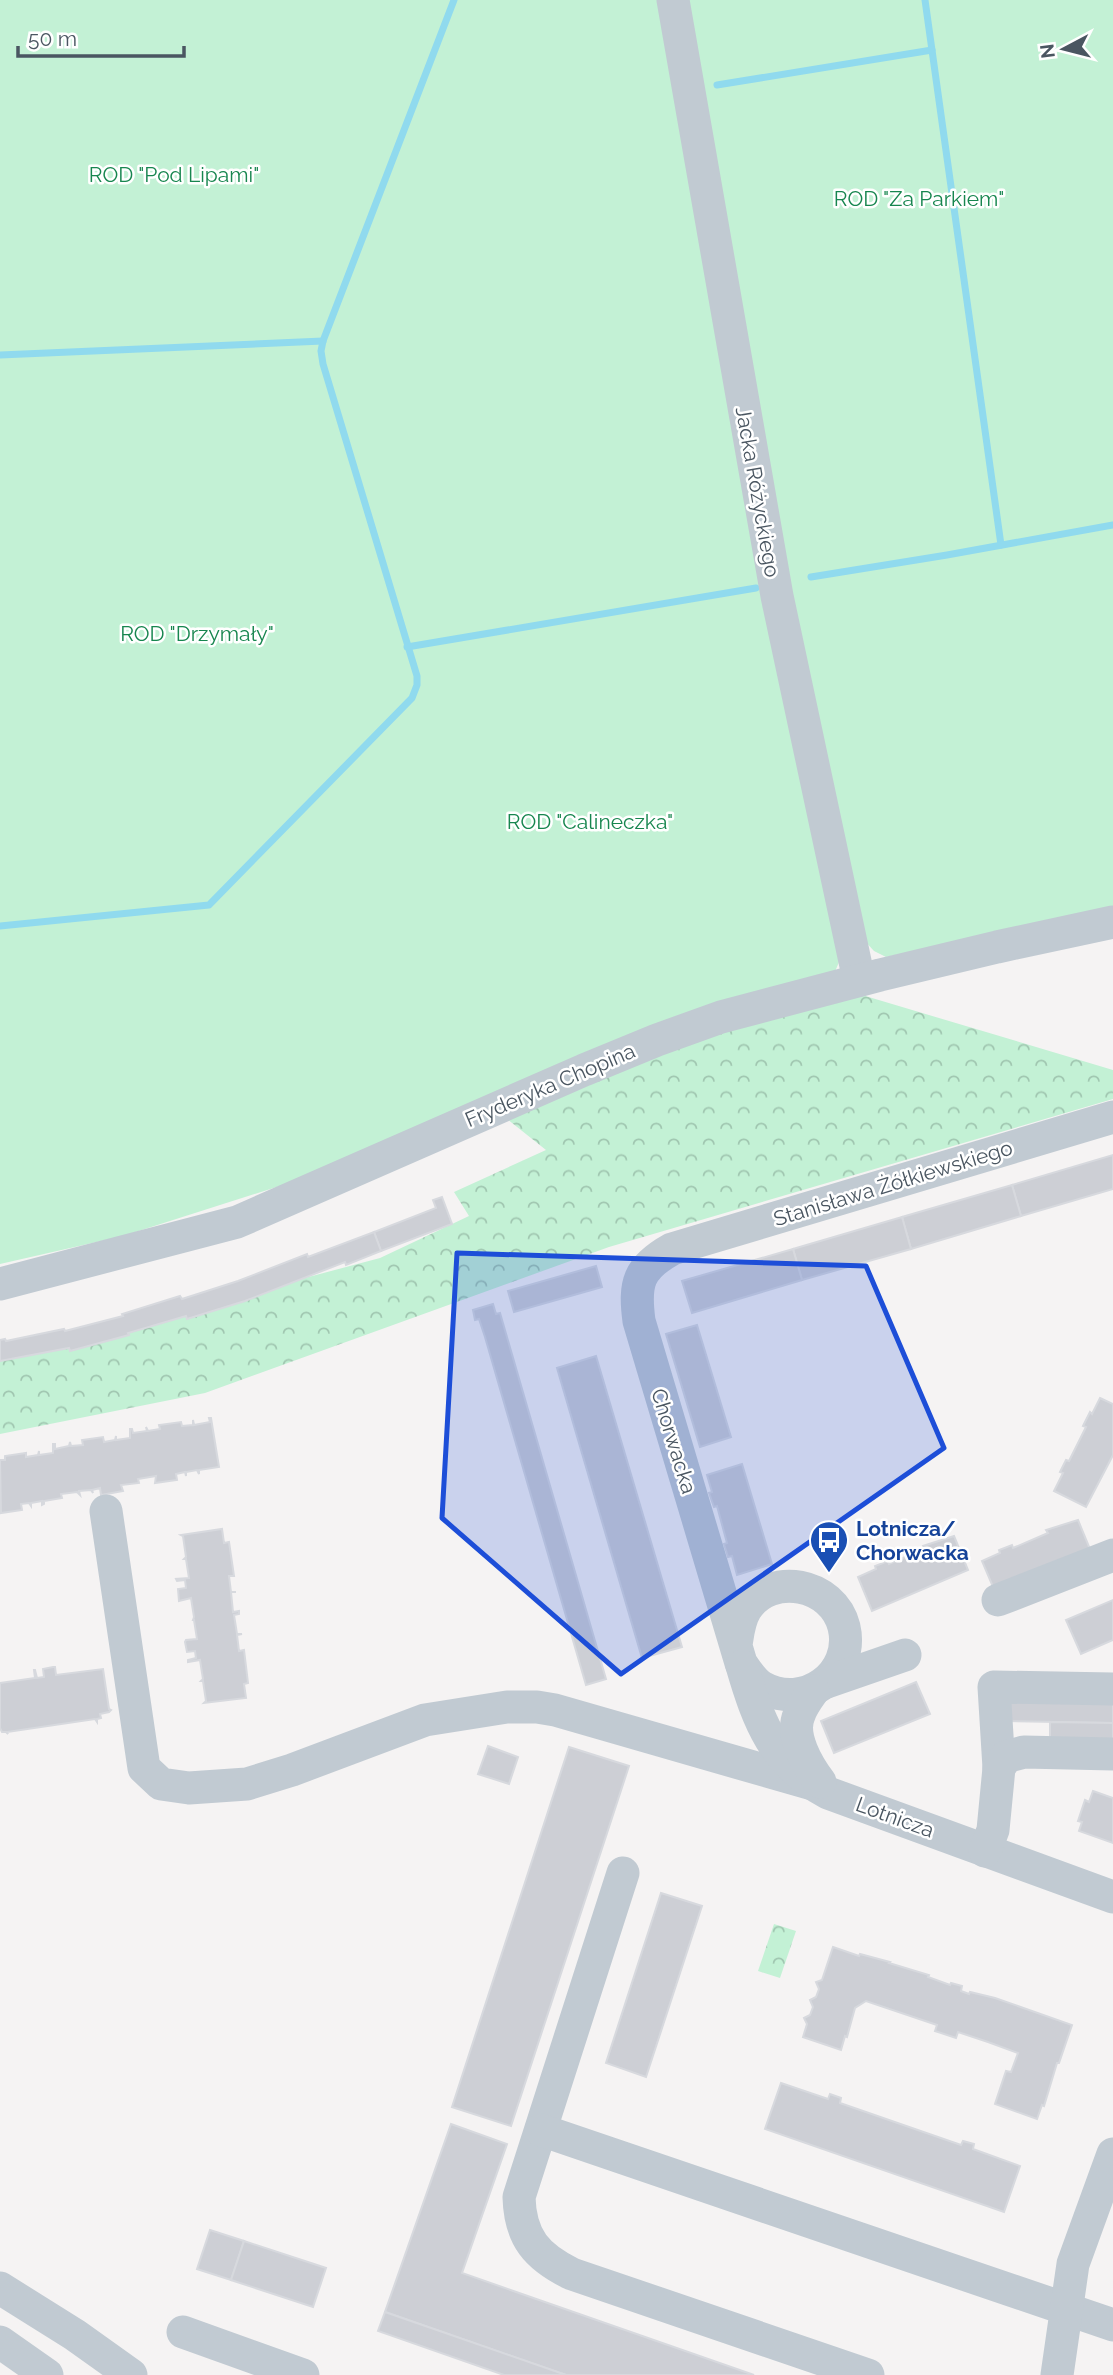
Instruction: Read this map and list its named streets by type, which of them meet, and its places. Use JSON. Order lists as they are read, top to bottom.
{
  "streets": {
    "street": [
      "Jacka Różyckiego",
      "Fryderyka Chopina",
      "Stanisława Żółkiewskiego",
      "Chorwacka",
      "Lotnicza"
    ]
  },
  "crossings": [
    ["Jacka Różyckiego", "Fryderyka Chopina"],
    ["Stanisława Żółkiewskiego", "Chorwacka"],
    ["Chorwacka", "Lotnicza"]
  ],
  "parks": [
    "ROD \"Pod Lipami\"",
    "ROD \"Za Parkiem\"",
    "ROD \"Drzymały\"",
    "ROD \"Calineczka\""
  ],
  "places": {
    "bus stop": ["Lotnicza/ Chorwacka"]
  },
  "scale_bar": "50 m",
  "north": "left"
}
